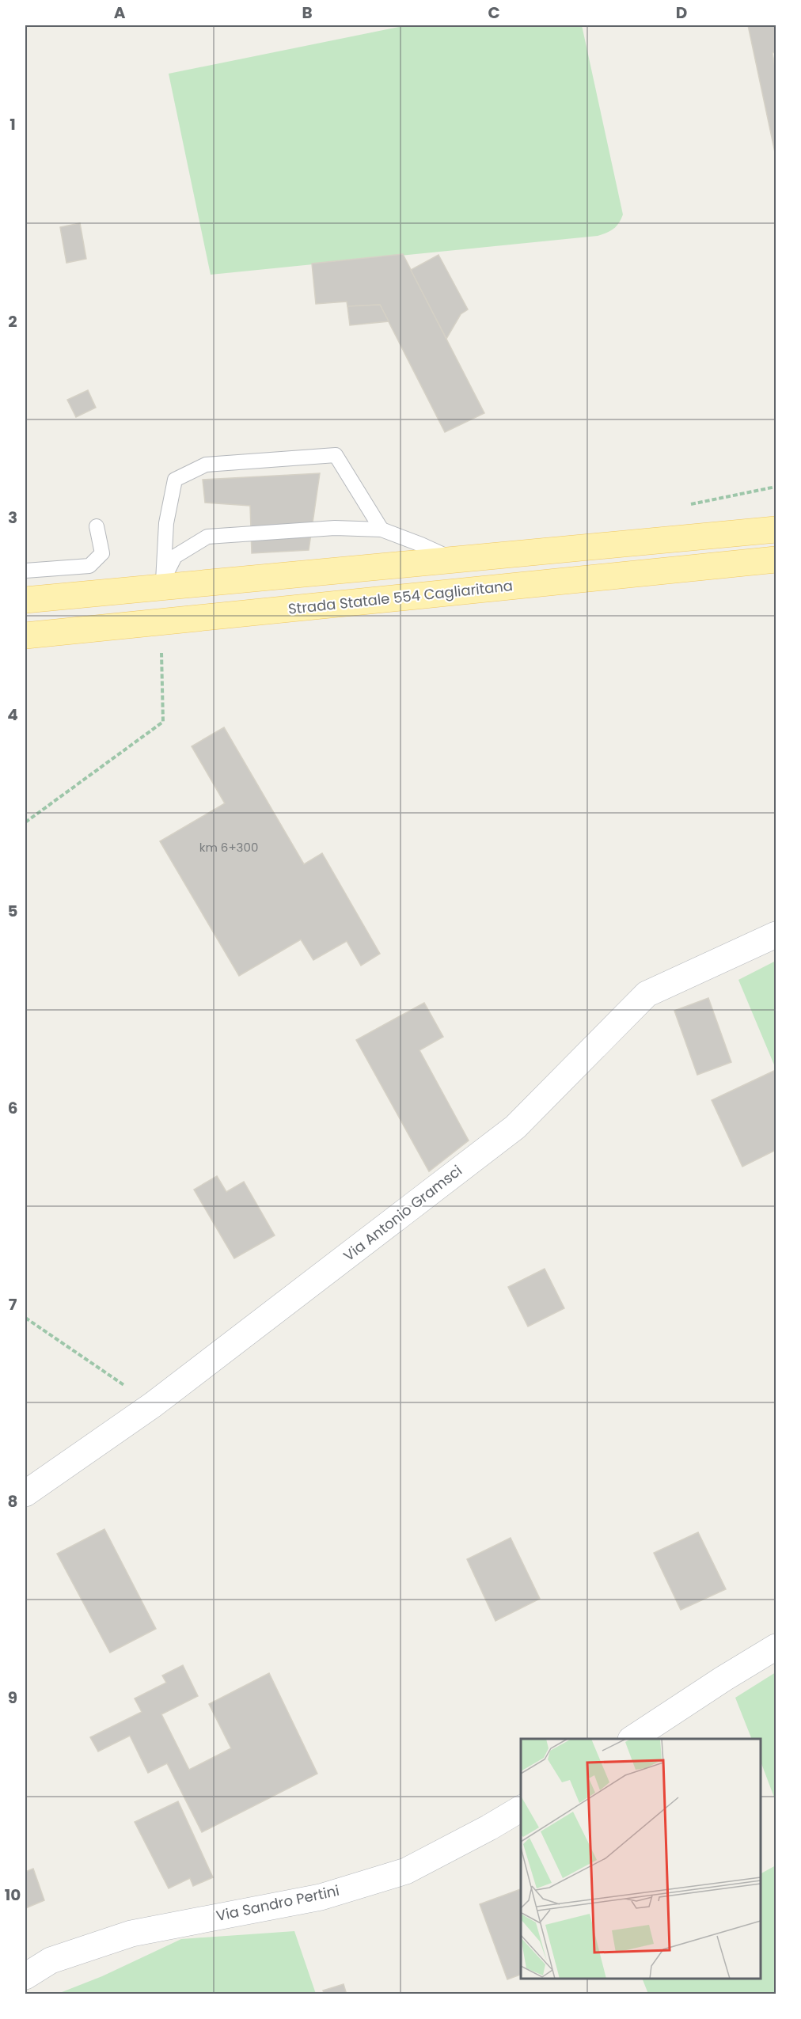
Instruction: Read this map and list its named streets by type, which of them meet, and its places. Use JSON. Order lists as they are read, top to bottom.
{
  "streets": {
    "main road": ["Strada Statale 554 Cagliaritana"],
    "street": ["Via Antonio Gramsci", "Via Sandro Pertini"]
  },
  "house_numbers": ["km 6+300"],
  "grid": {
    "columns": [
      "A",
      "B",
      "C",
      "D"
    ],
    "rows": [
      "1",
      "2",
      "3",
      "4",
      "5",
      "6",
      "7",
      "8",
      "9",
      "10"
    ]
  }
}
